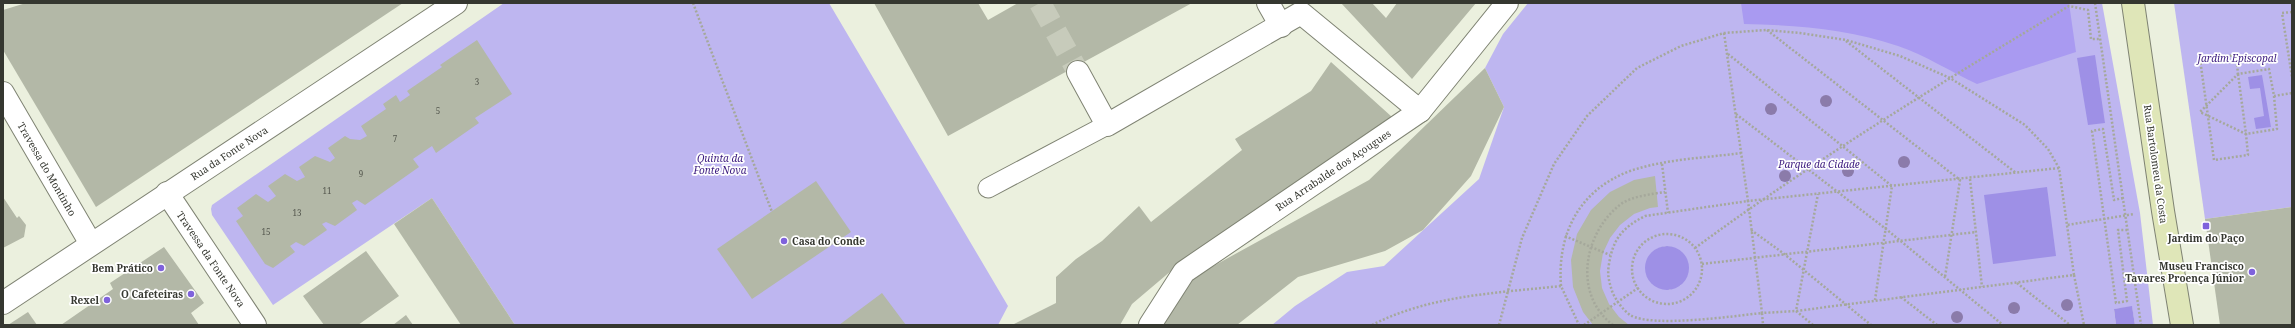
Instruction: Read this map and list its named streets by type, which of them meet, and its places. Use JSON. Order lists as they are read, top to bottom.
{
  "streets": {
    "main road": ["Rua Bartolomeu da Costa"],
    "street": [
      "Rua da Fonte Nova",
      "Travessa do Montinho",
      "Rua Arrabalde dos Açougues",
      "Travessa da Fonte Nova"
    ]
  },
  "crossings": [
    ["Rua da Fonte Nova", "Travessa do Montinho"],
    ["Rua da Fonte Nova", "Travessa da Fonte Nova"]
  ],
  "parks": ["Jardim Episcopal", "Quinta da Fonte Nova", "Parque da Cidade"],
  "places": {
    "transit": ["Jardim do Paço"],
    "other": [
      "Casa do Conde",
      "Bem Prático",
      "Museu Francisco Tavares Proença Júnior",
      "O Cafeteiras",
      "Rexel"
    ]
  },
  "house_numbers": [
    "3",
    "5",
    "7",
    "9",
    "11",
    "13",
    "15"
  ]
}
